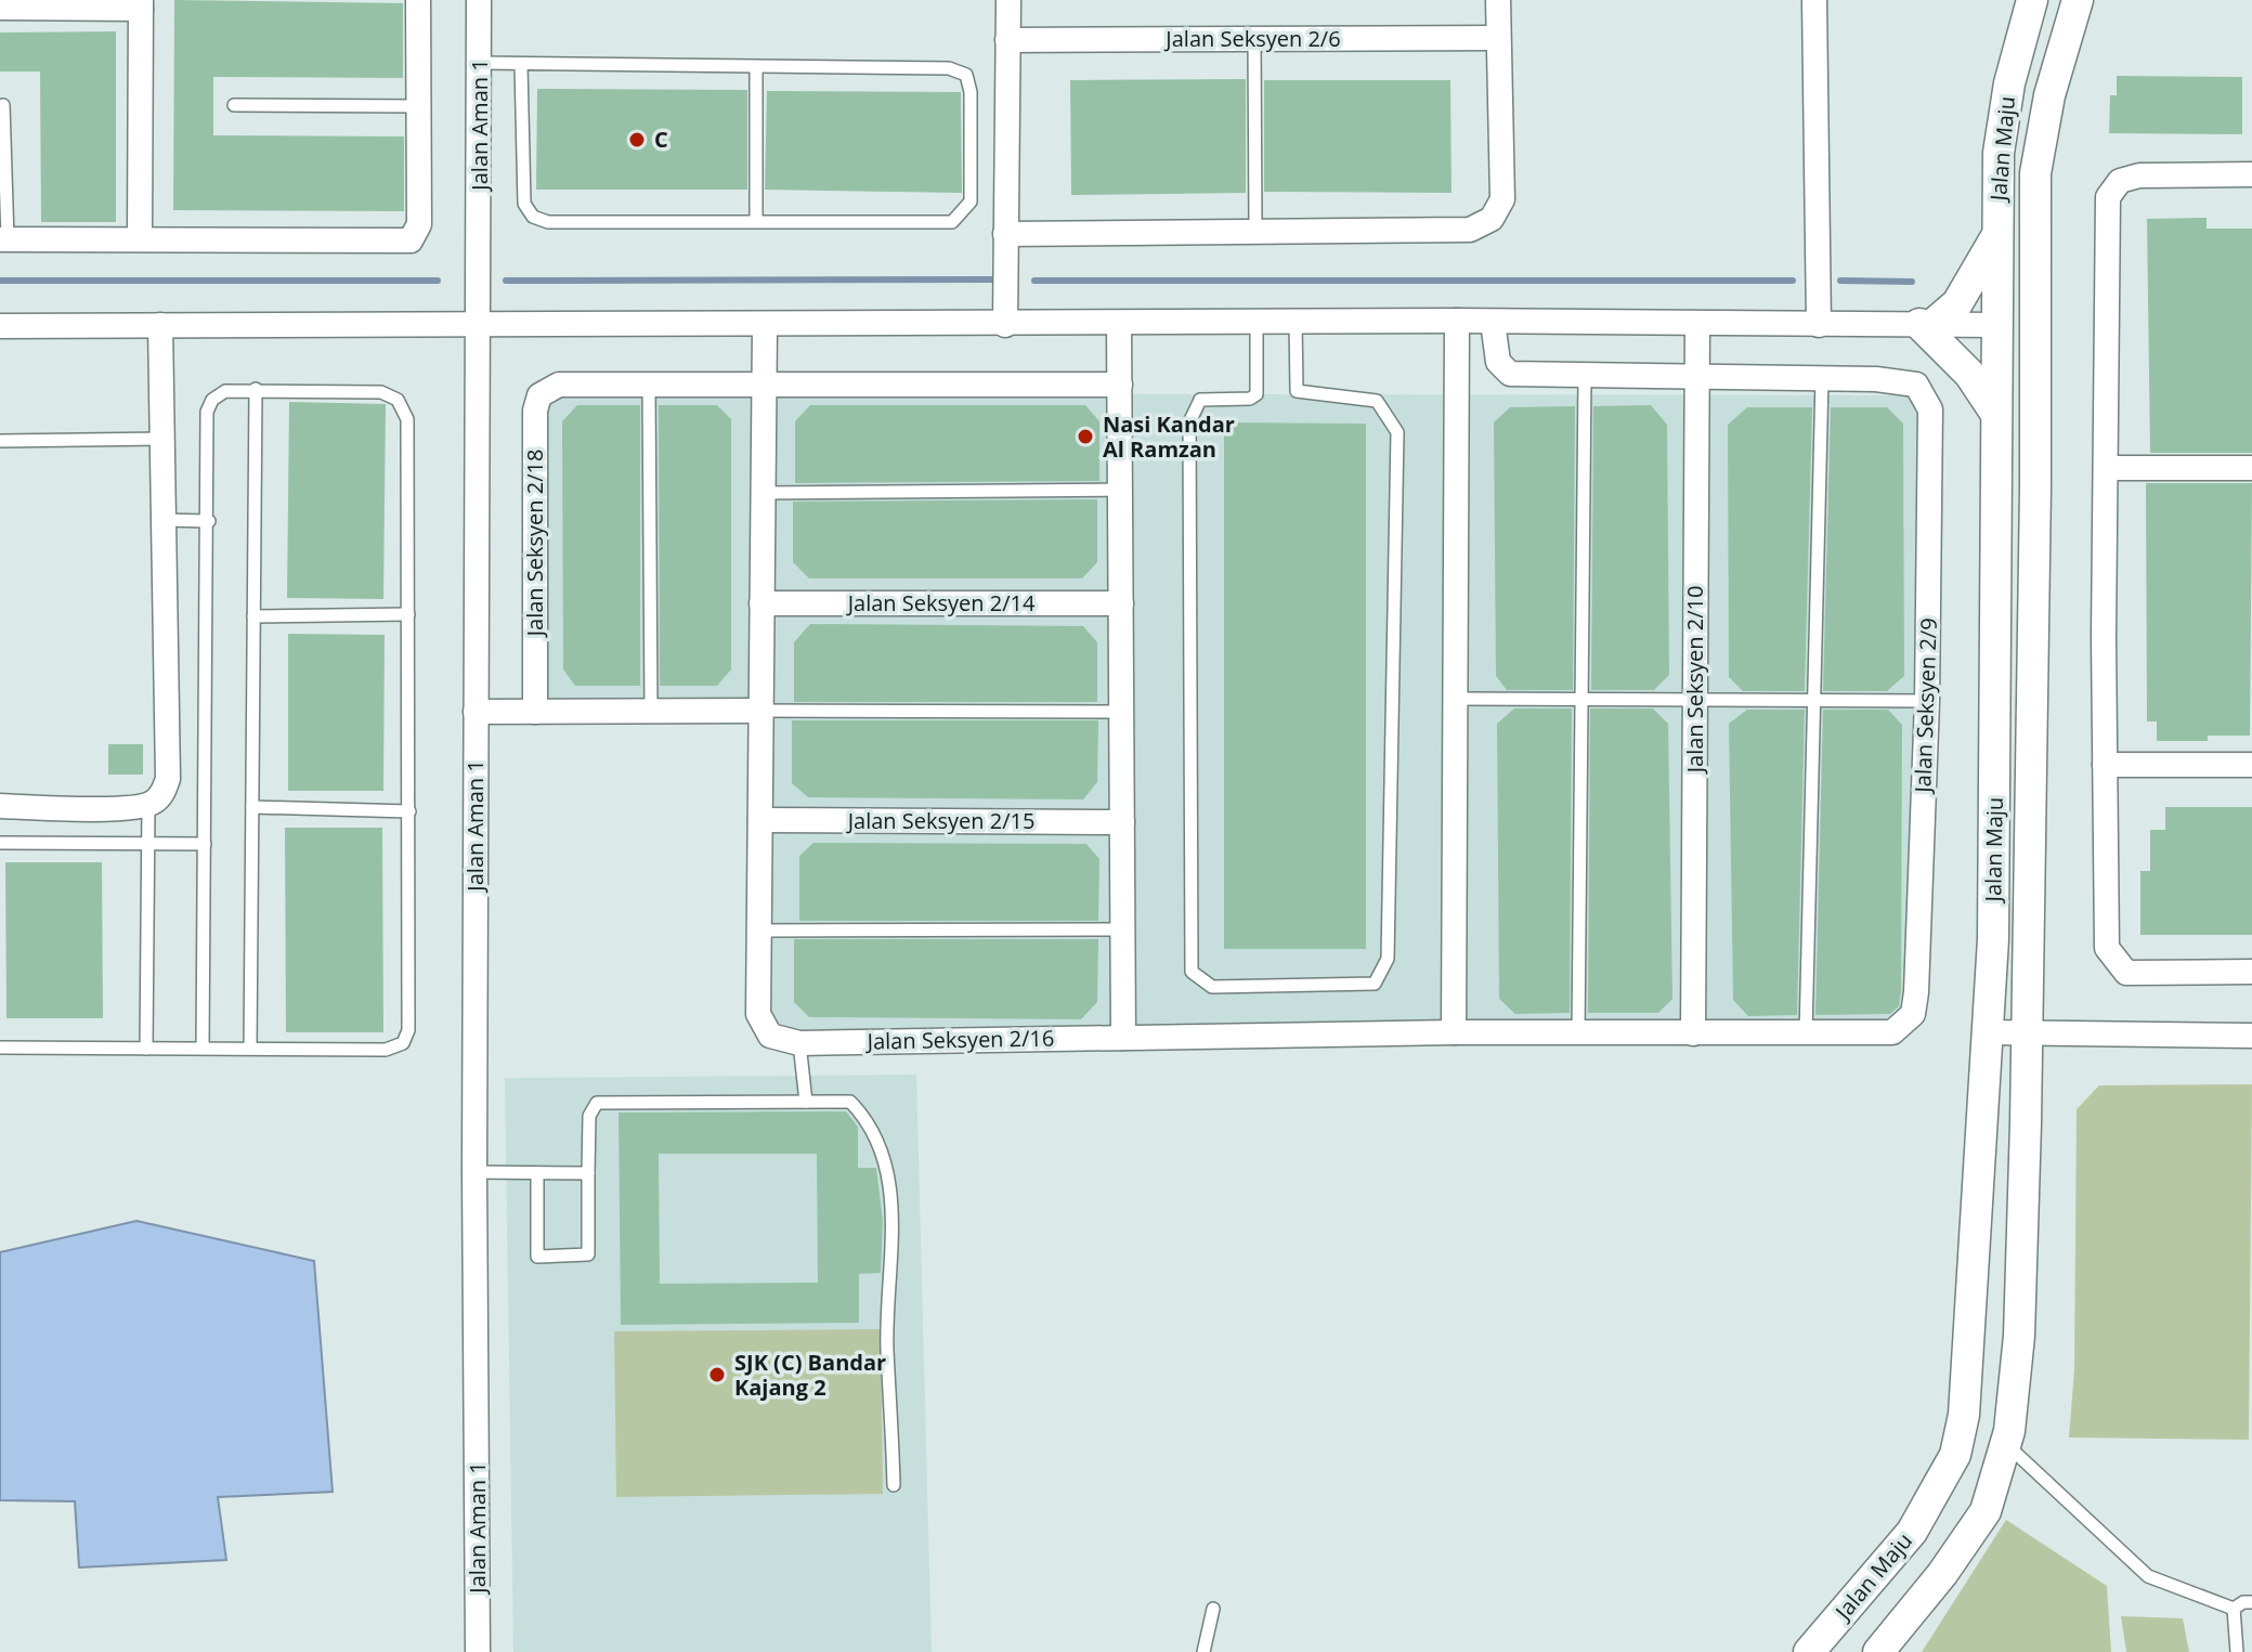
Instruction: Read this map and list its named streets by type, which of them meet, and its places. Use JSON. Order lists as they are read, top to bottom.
{
  "streets": {
    "street": [
      "Jalan Seksyen 2/6",
      "Jalan Aman 1",
      "Jalan Maju",
      "Jalan Seksyen 2/18",
      "Jalan Seksyen 2/14",
      "Jalan Seksyen 2/10",
      "Jalan Seksyen 2/9",
      "Jalan Seksyen 2/15",
      "Jalan Seksyen 2/16"
    ]
  },
  "crossings": [
    ["Jalan Seksyen 2/10", "Jalan Seksyen 2/16"],
    ["Jalan Seksyen 2/9", "Jalan Seksyen 2/16"]
  ],
  "places": ["C", "Nasi Kandar Al Ramzan", "SJK (C) Bandar Kajang 2"]
}
